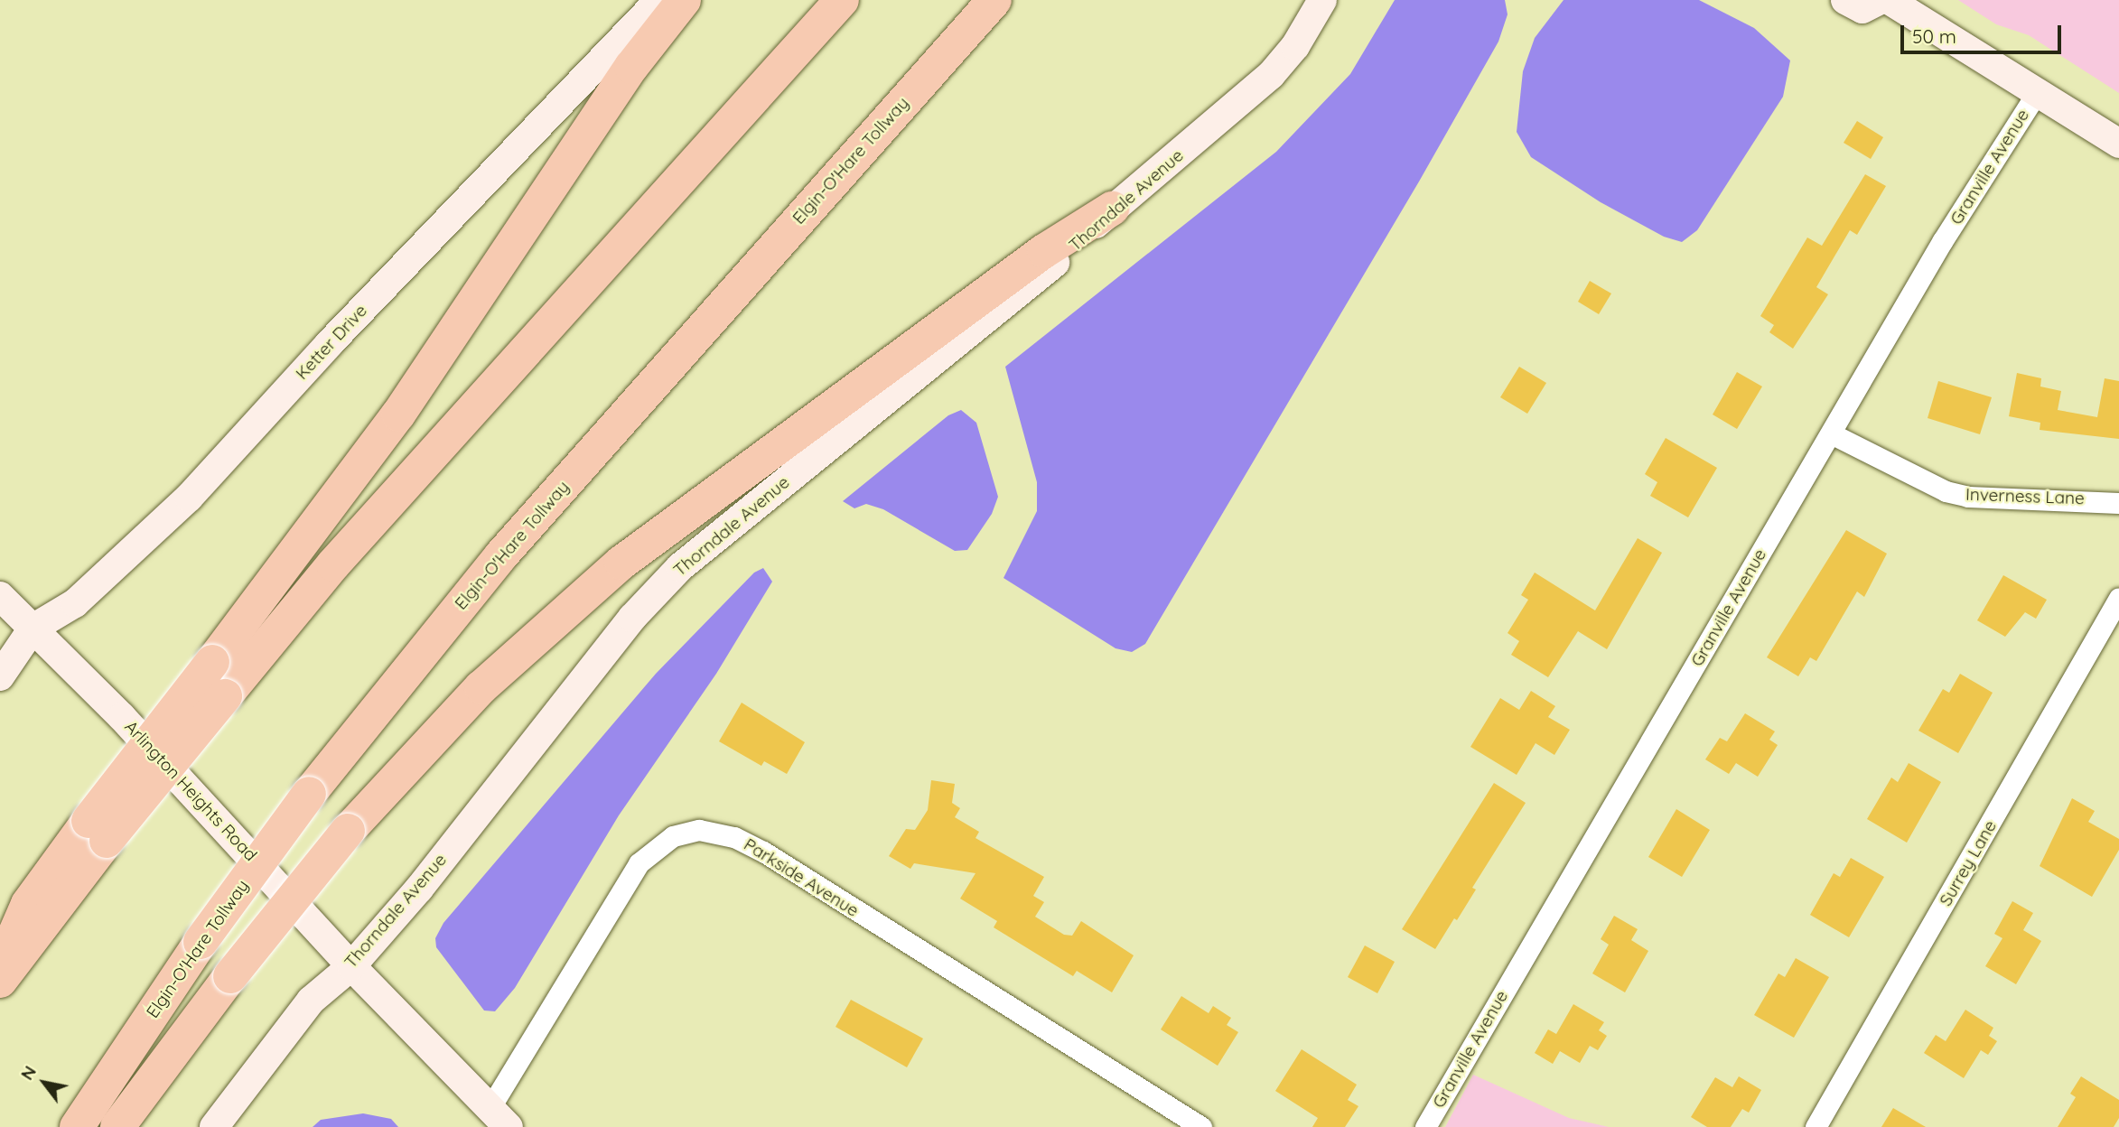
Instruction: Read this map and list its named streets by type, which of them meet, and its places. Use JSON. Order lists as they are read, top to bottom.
{
  "streets": {
    "highway": ["Elgin-O'Hare Tollway"],
    "street": [
      "Granville Avenue",
      "Thorndale Avenue",
      "Ketter Drive",
      "Inverness Lane",
      "Arlington Heights Road",
      "Surrey Lane",
      "Parkside Avenue"
    ]
  },
  "crossings": [
    ["Granville Avenue", "Inverness Lane"],
    ["Thorndale Avenue", "Arlington Heights Road"],
    ["Ketter Drive", "Arlington Heights Road"],
    ["Arlington Heights Road", "Parkside Avenue"]
  ],
  "scale_bar": "50 m",
  "north": "top left"
}
